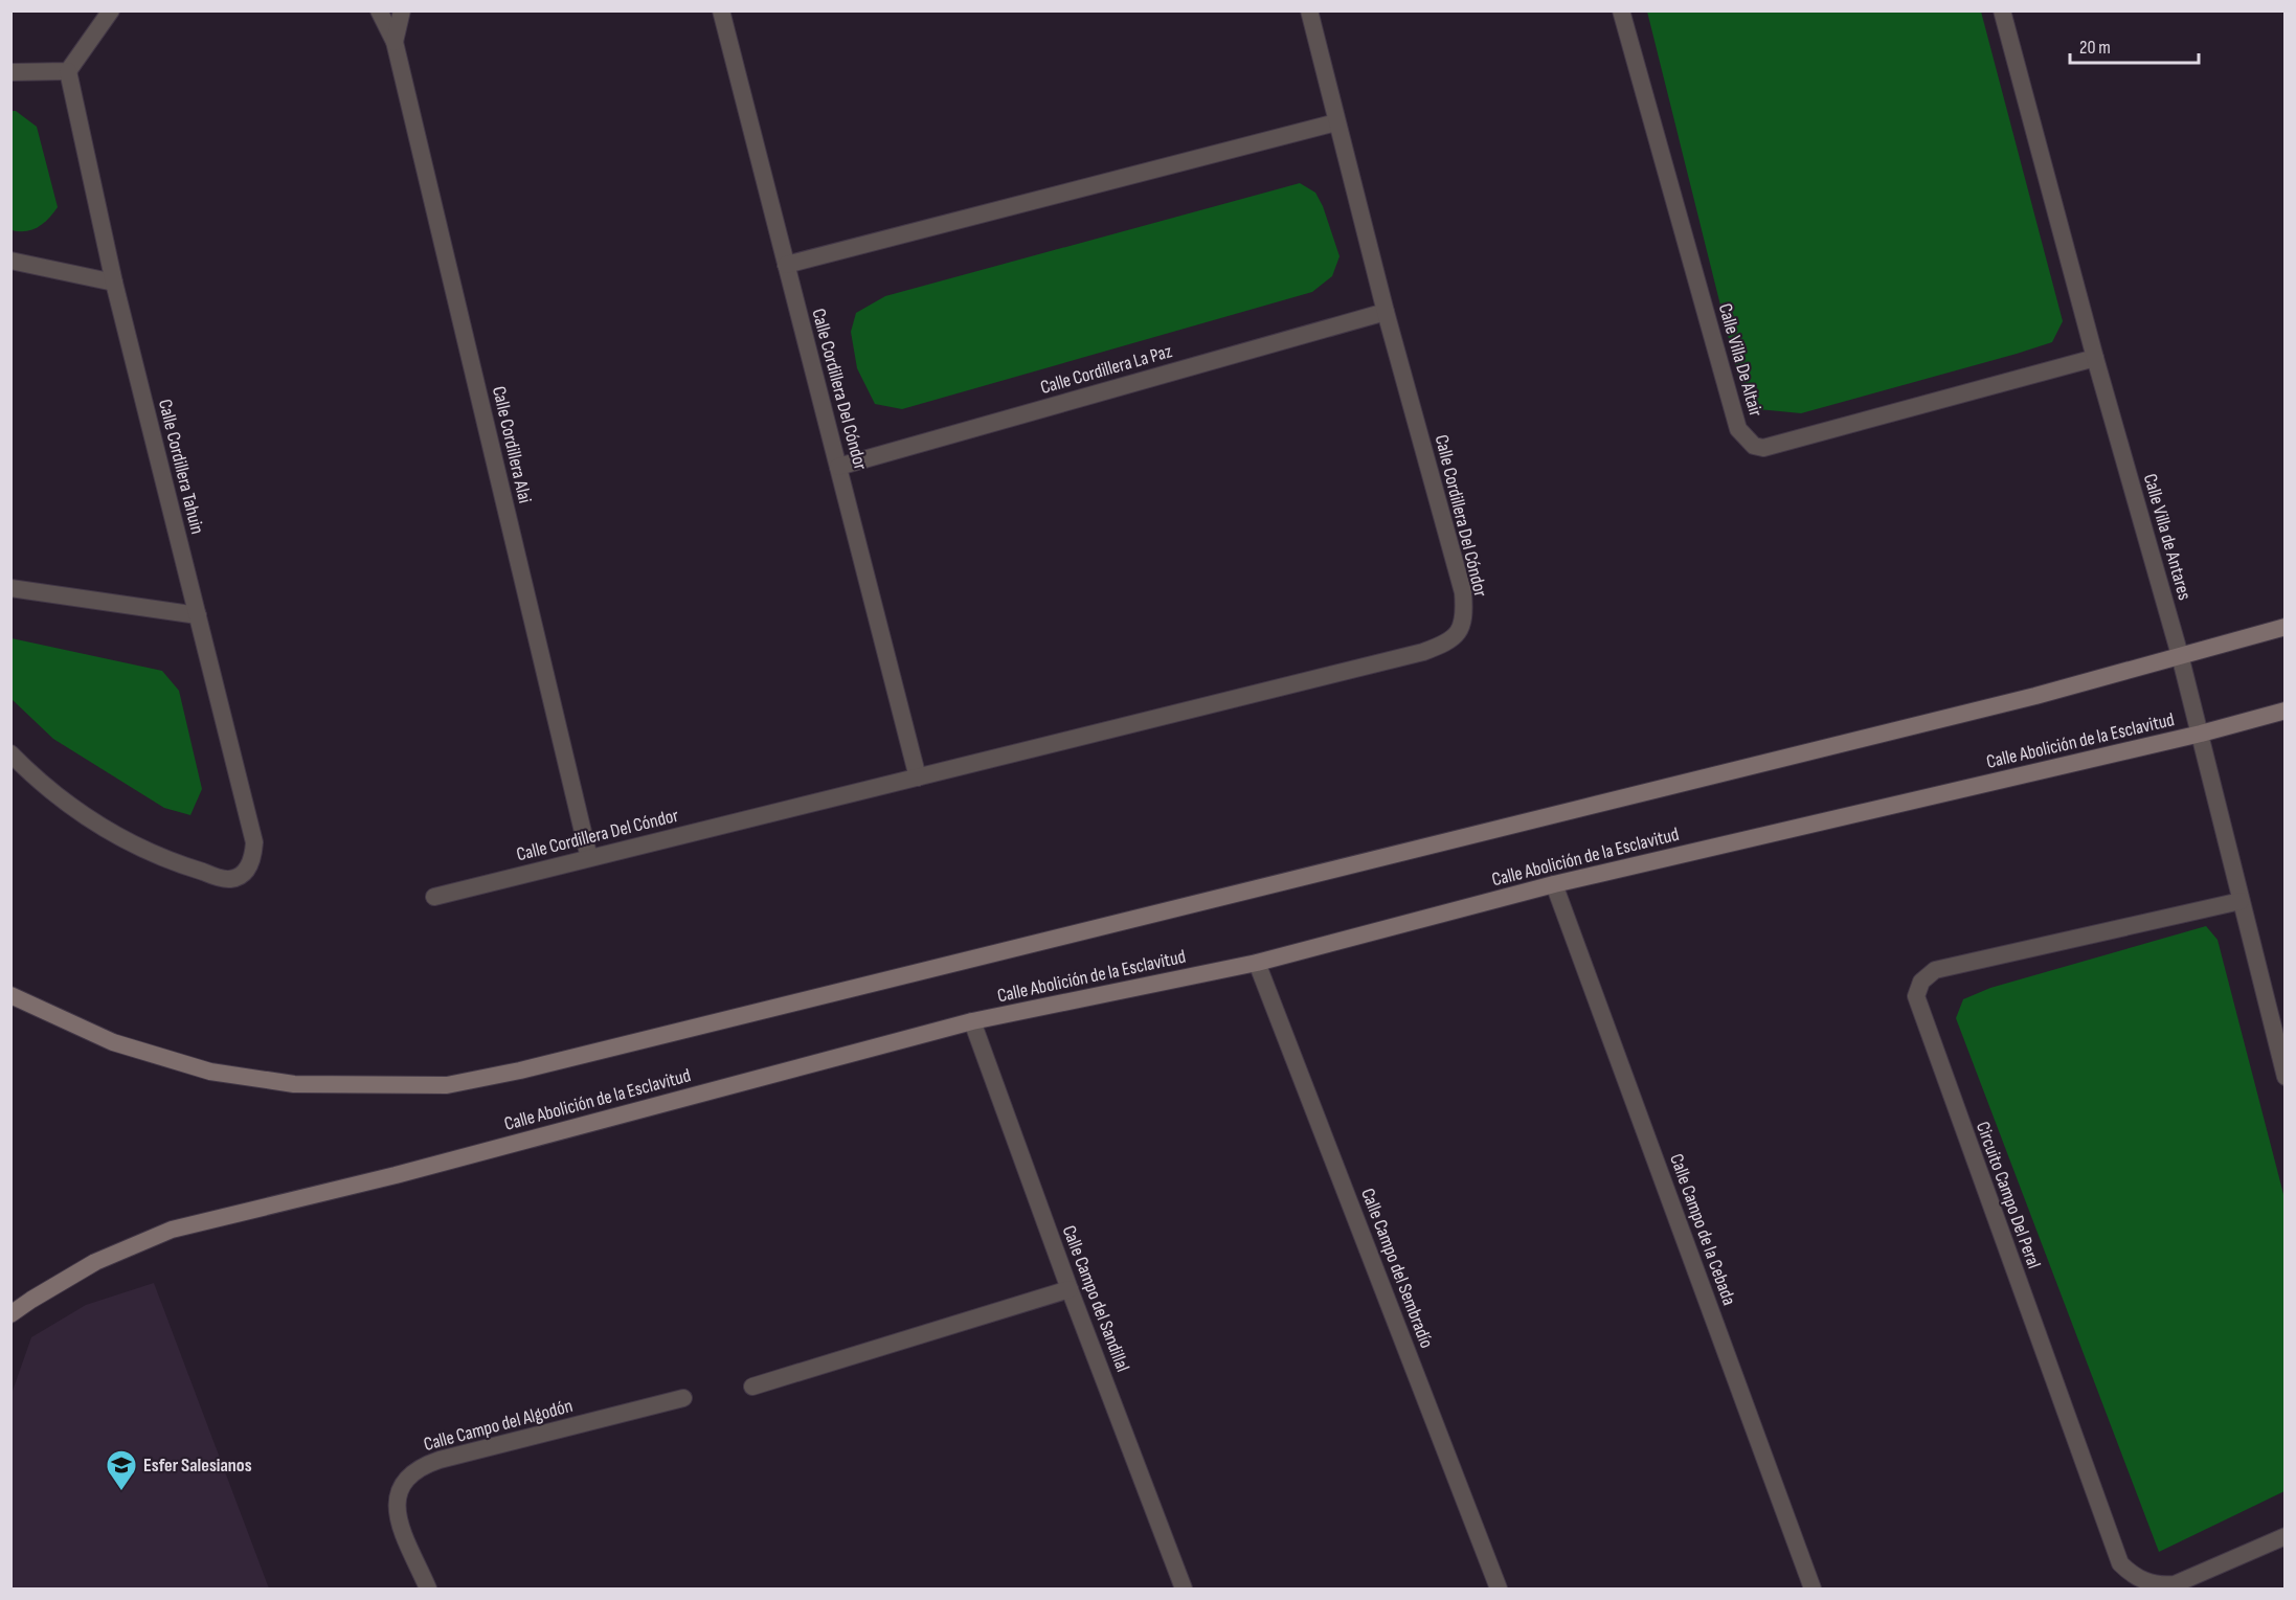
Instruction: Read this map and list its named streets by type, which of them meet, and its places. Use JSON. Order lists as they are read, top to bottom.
{
  "streets": {
    "main road": ["Calle Abolición de la Esclavitud"],
    "street": [
      "Calle Villa De Altair",
      "Calle Cordillera La Paz",
      "Calle Cordillera Del Cóndor",
      "Calle Cordillera Alai",
      "Calle Cordillera Tahuin",
      "Calle Villa de Antares",
      "Circuito Campo Del Peral",
      "Calle Campo de la Cebada",
      "Calle Campo del Sembradío",
      "Calle Campo del Sandillal",
      "Calle Campo del Algodón"
    ]
  },
  "crossings": [
    ["Calle Villa De Altair", "Calle Villa de Antares"],
    ["Calle Cordillera La Paz", "Calle Cordillera Del Cóndor"],
    ["Calle Cordillera Del Cóndor", "Calle Cordillera Alai"],
    ["Calle Villa de Antares", "Calle Abolición de la Esclavitud"],
    ["Calle Villa de Antares", "Circuito Campo Del Peral"],
    ["Calle Abolición de la Esclavitud", "Calle Campo de la Cebada"],
    ["Calle Abolición de la Esclavitud", "Calle Campo del Sembradío"],
    ["Calle Abolición de la Esclavitud", "Calle Campo del Sandillal"]
  ],
  "places": {
    "school or university": ["Esfer Salesianos"]
  },
  "scale_bar": "20 m"
}
